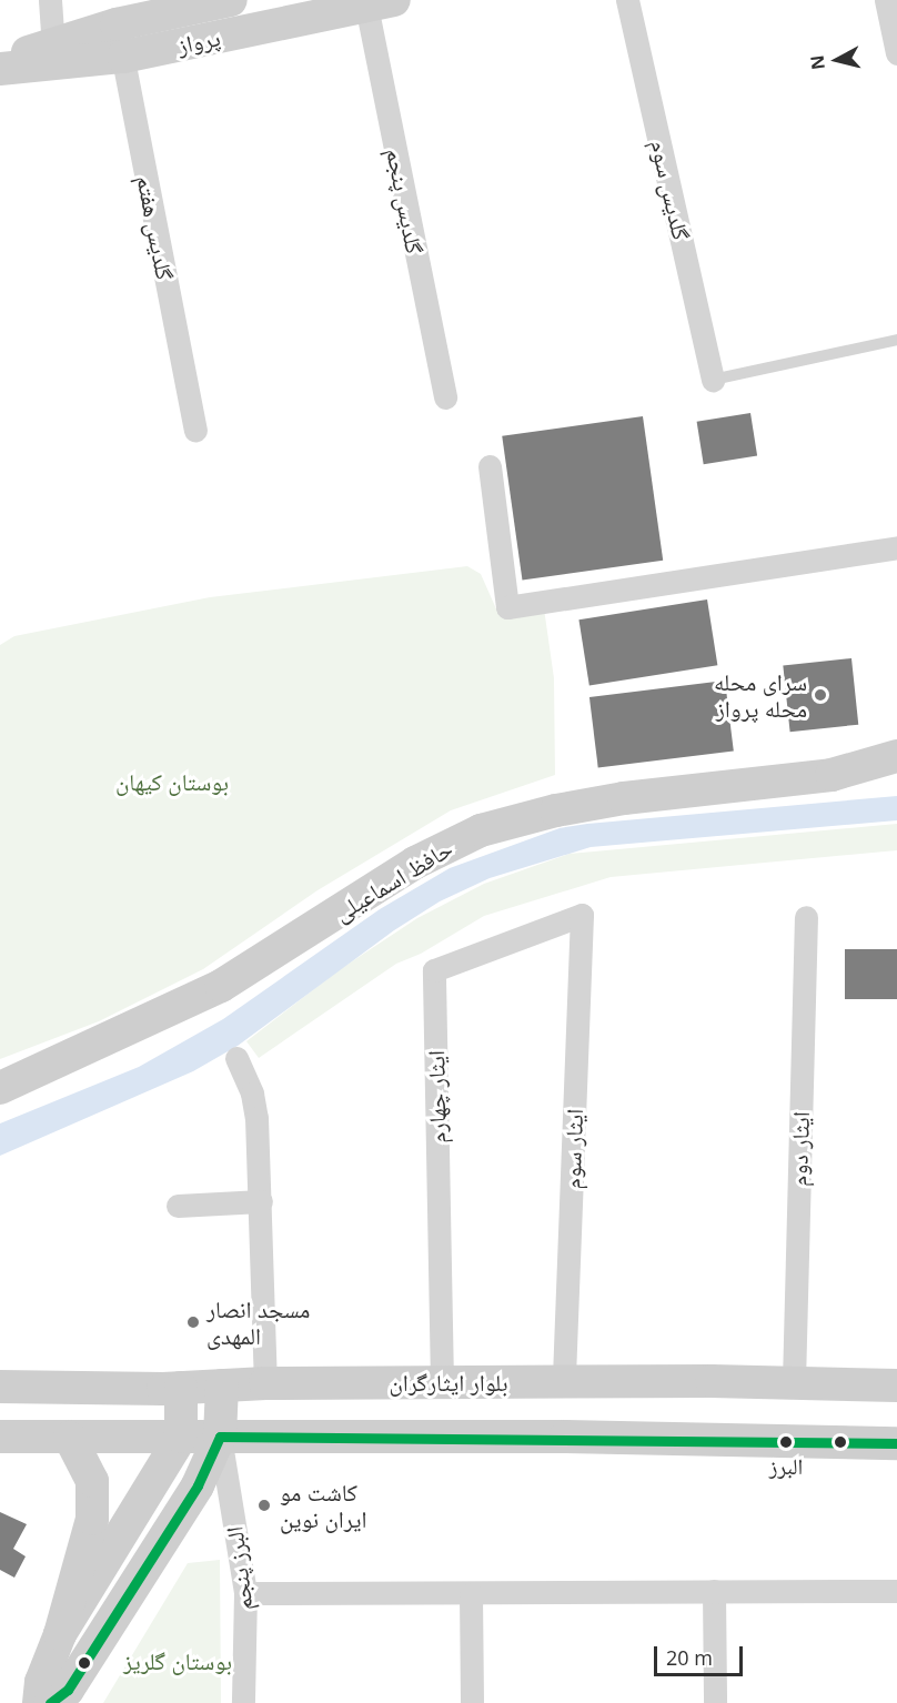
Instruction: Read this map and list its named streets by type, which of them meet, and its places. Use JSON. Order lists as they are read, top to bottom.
{
  "streets": {
    "street": [
      "پرواز",
      "گلدیس سوم",
      "گلدیس پنجم",
      "گلدیس هفتم",
      "حافظ اسماعیلی",
      "ایثار چهارم",
      "ایثار سوم",
      "ایثار دوم",
      "بلوار ایثارگران",
      "البرز پنجم"
    ]
  },
  "crossings": [
    ["پرواز", "گلدیس پنجم"],
    ["پرواز", "گلدیس هفتم"],
    ["ایثار چهارم", "ایثار سوم"],
    ["ایثار چهارم", "بلوار ایثارگران"],
    ["ایثار سوم", "بلوار ایثارگران"],
    ["ایثار دوم", "بلوار ایثارگران"]
  ],
  "parks": ["بوستان کیهان", "بوستان گلریز"],
  "places": [
    "سرای محله محله پرواز",
    "مسجد انصار المهدی",
    "البرز",
    "کاشت مو ایران نوین"
  ],
  "scale_bar": "20 m",
  "north": "left"
}
